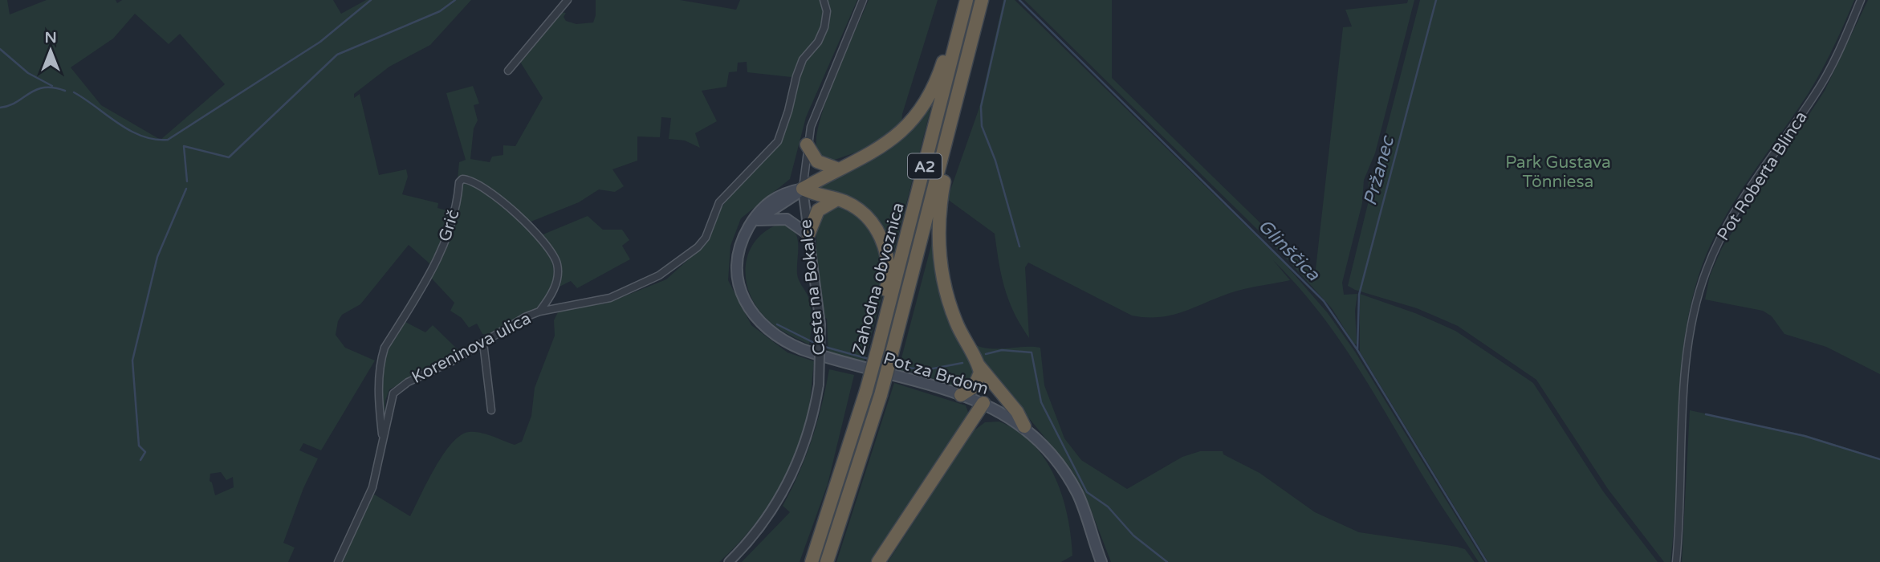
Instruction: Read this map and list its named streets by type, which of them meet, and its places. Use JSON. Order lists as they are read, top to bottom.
{
  "streets": {
    "highway": ["A2", "Zahodna obvoznica"],
    "main road": ["Pot za Brdom"],
    "street": [
      "Pot Roberta Blinca",
      "Grič",
      "Cesta na Bokalce",
      "Koreninova ulica"
    ]
  },
  "crossings": [
    ["Grič", "Koreninova ulica"]
  ],
  "water": ["Pržanec", "Glinščica"],
  "parks": ["Park Gustava Tönniesa"],
  "north": "top"
}
